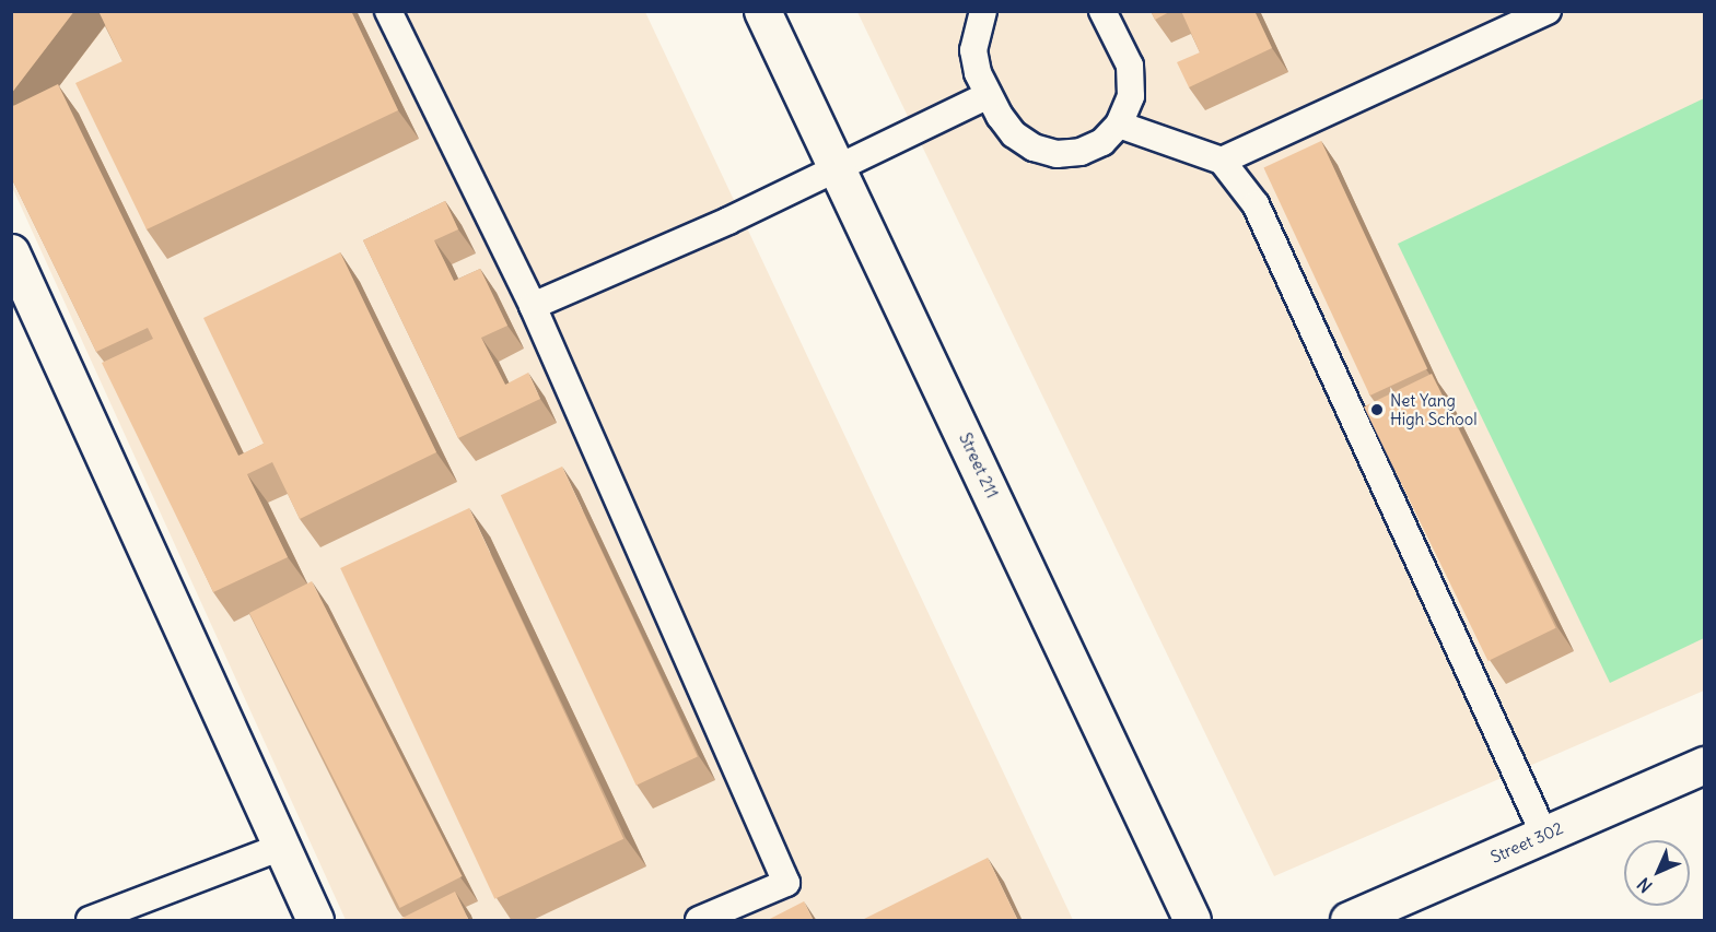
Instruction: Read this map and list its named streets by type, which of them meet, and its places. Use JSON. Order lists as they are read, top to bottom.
{
  "streets": {
    "street": ["Street 211", "Street 302"]
  },
  "places": ["Net Yang High School"],
  "north": "bottom left"
}
